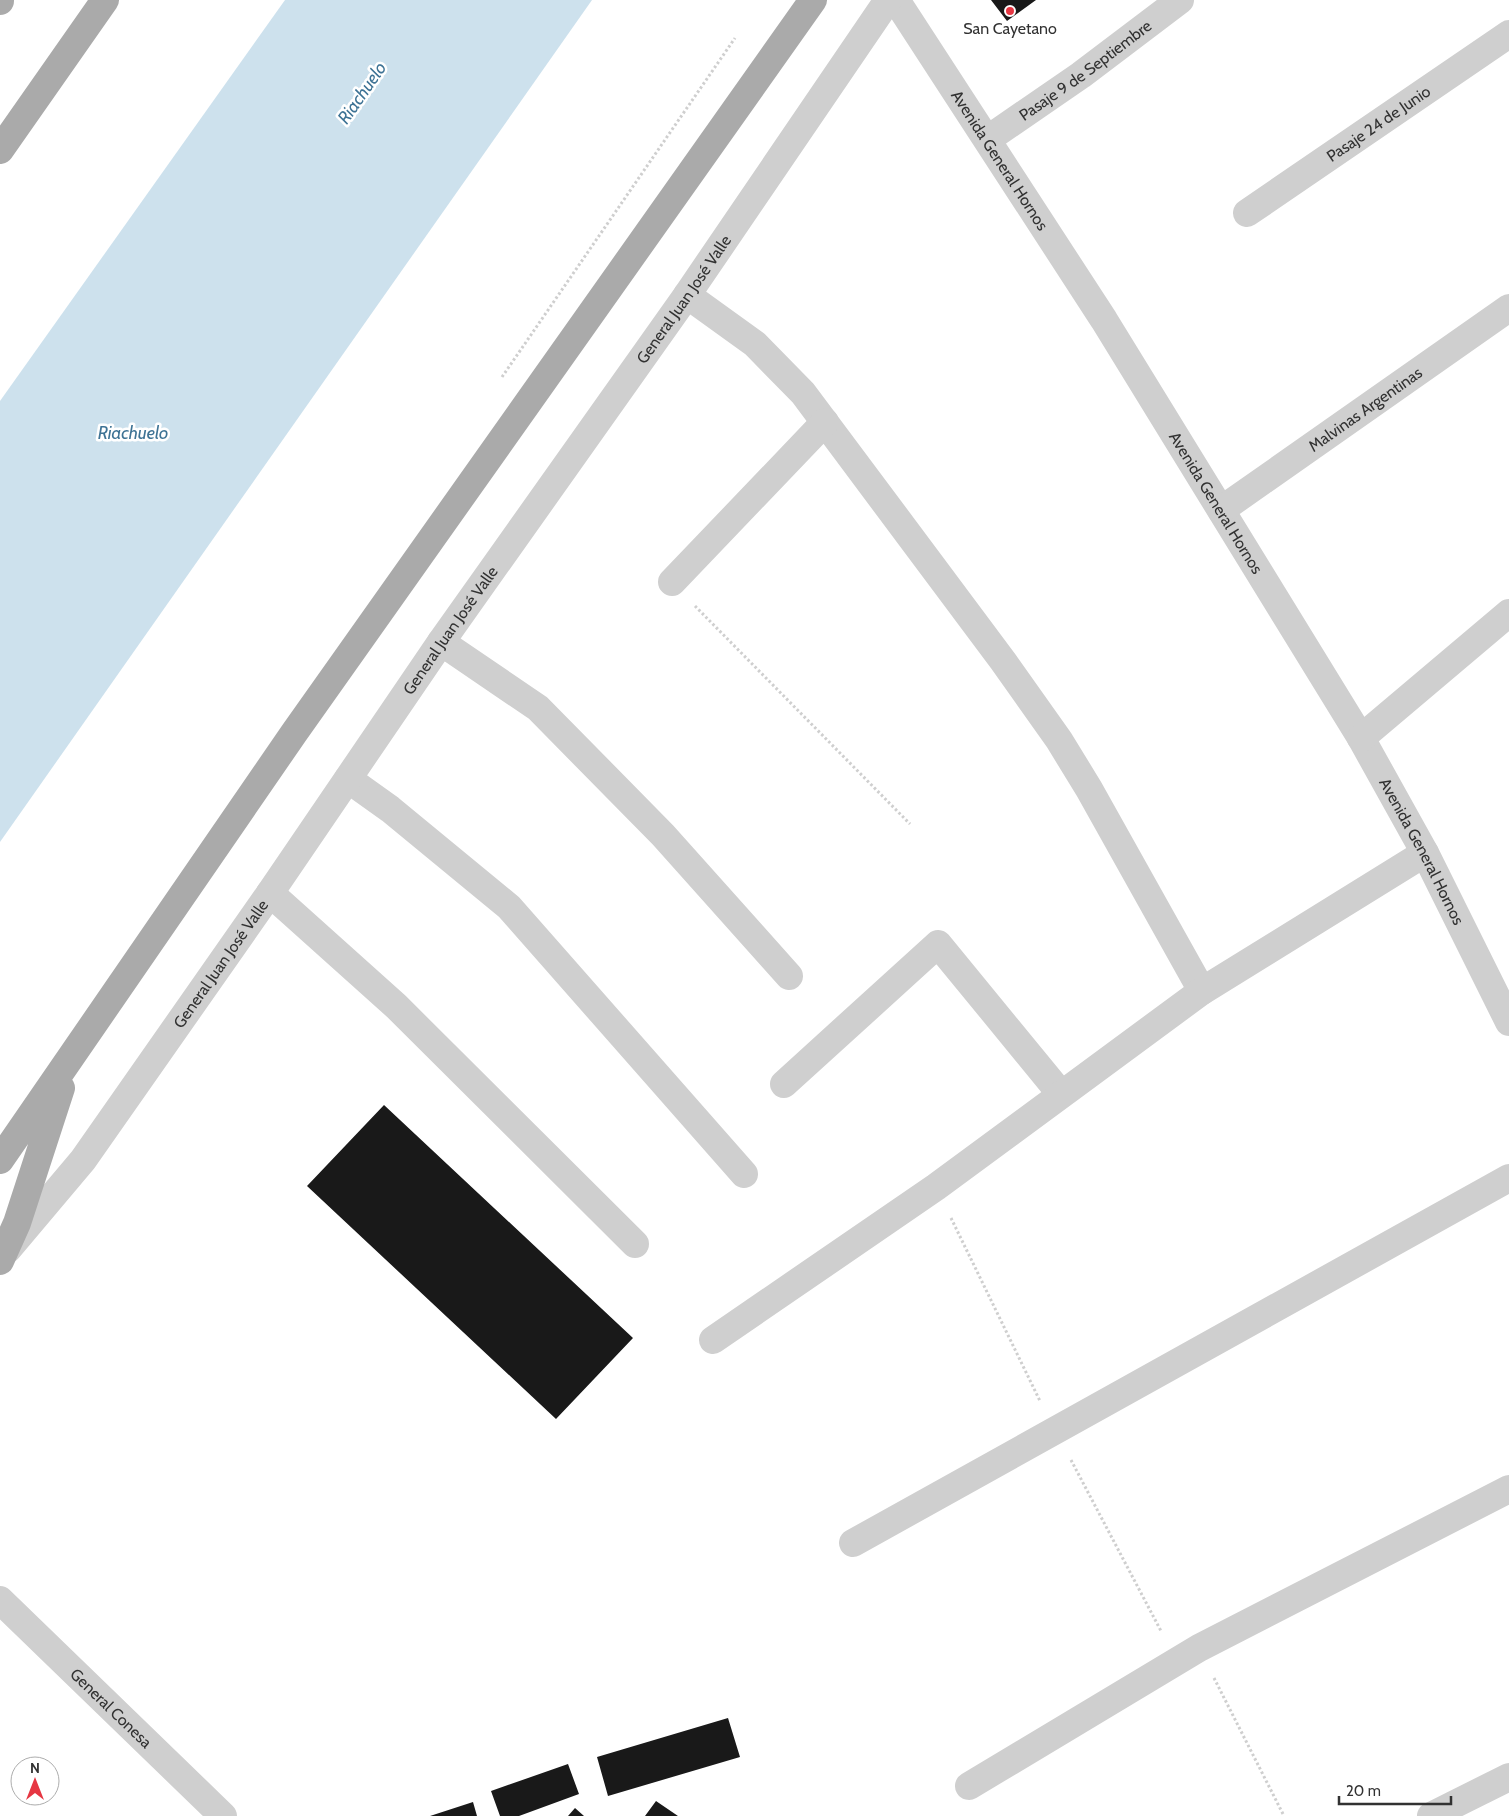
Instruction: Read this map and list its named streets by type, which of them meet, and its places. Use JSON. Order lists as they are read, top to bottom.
{
  "streets": {
    "main road": ["General Juan José Valle"],
    "street": [
      "Pasaje 9 de Septiembre",
      "Pasaje 24 de Junio",
      "Avenida General Hornos",
      "Malvinas Argentinas",
      "General Conesa"
    ]
  },
  "crossings": [
    ["Pasaje 9 de Septiembre", "Avenida General Hornos"],
    ["Avenida General Hornos", "Malvinas Argentinas"]
  ],
  "water": ["Riachuelo"],
  "places": ["San Cayetano"],
  "scale_bar": "20 m",
  "north": "top"
}
